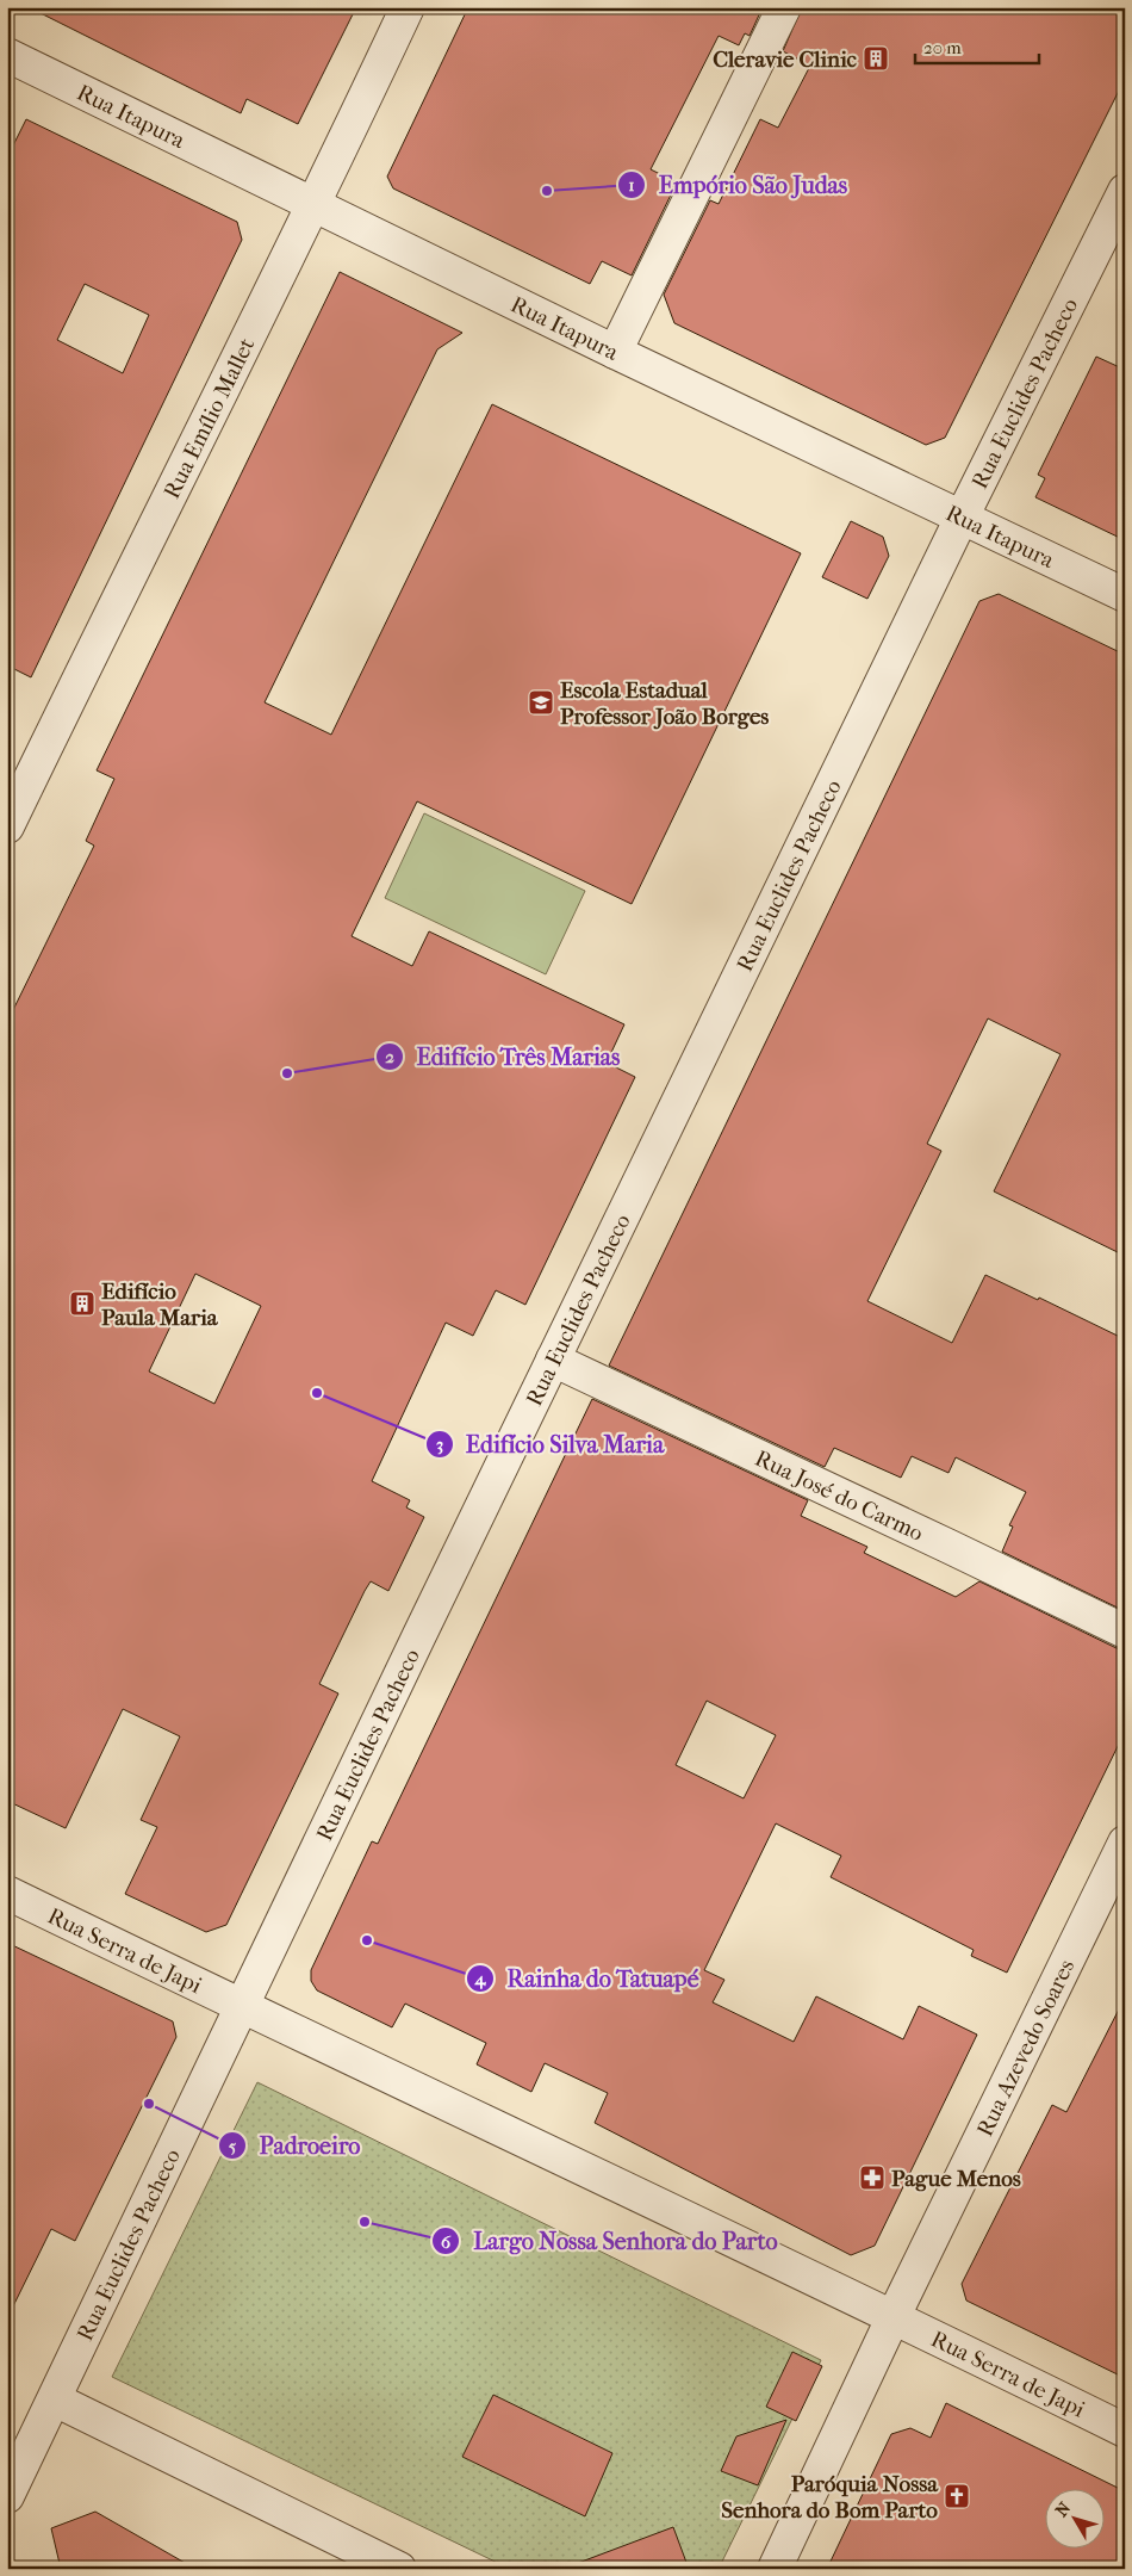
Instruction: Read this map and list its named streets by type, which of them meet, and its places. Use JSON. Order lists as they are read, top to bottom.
{
  "streets": {
    "street": [
      "Rua Itapura",
      "Rua Euclides Pacheco",
      "Rua Emílio Mallet",
      "Rua José do Carmo",
      "Rua Serra de Japi",
      "Rua Azevedo Soares"
    ]
  },
  "crossings": [
    ["Rua Itapura", "Rua Euclides Pacheco"],
    ["Rua Itapura", "Rua Emílio Mallet"],
    ["Rua Euclides Pacheco", "Rua José do Carmo"],
    ["Rua Euclides Pacheco", "Rua Serra de Japi"],
    ["Rua Serra de Japi", "Rua Azevedo Soares"]
  ],
  "places": {
    "building": ["Cleravie Clinic", "Edifício Paula Maria"],
    "other": [
      "Empório São Judas",
      "Edifício Três Marias",
      "Edifício Silva Maria",
      "Rainha do Tatuapé",
      "Padroeiro",
      "Largo Nossa Senhora do Parto"
    ],
    "school or university": ["Escola Estadual Professor João Borges"],
    "pharmacy": ["Pague Menos"],
    "church": ["Paróquia Nossa Senhora do Bom Parto"]
  },
  "scale_bar": "20 m",
  "north": "top left"
}
